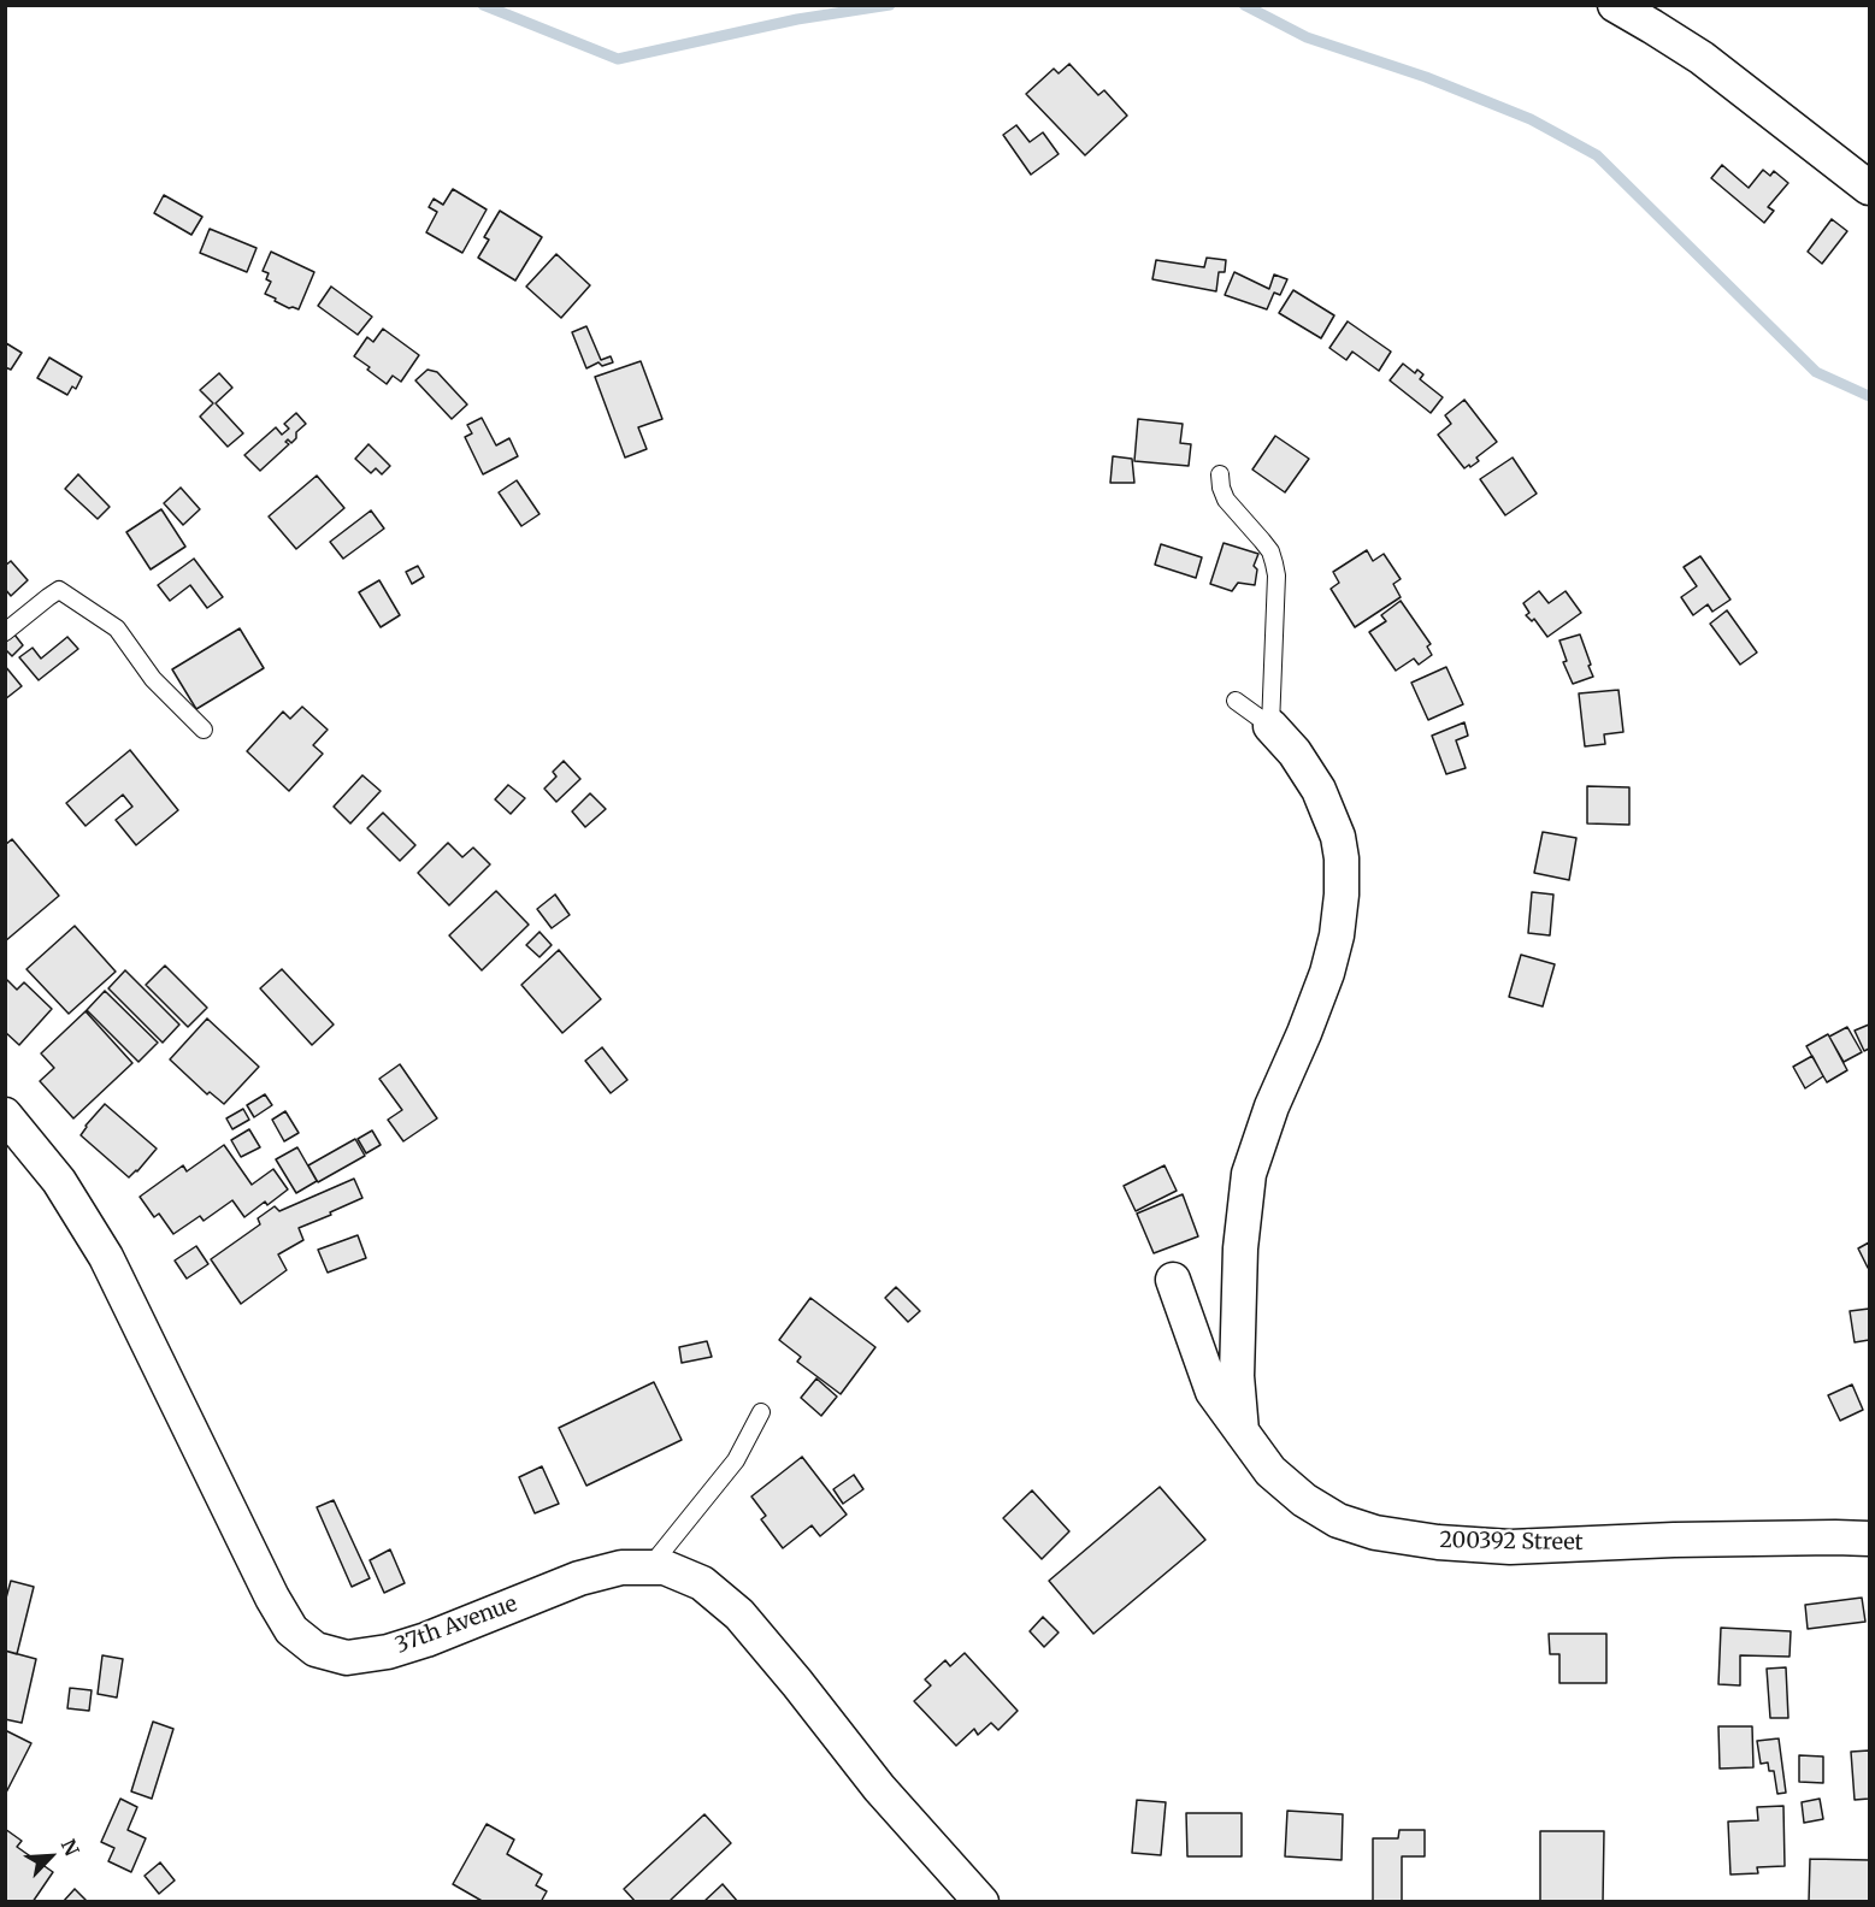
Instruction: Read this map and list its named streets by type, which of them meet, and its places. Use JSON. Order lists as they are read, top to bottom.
{
  "streets": {
    "street": ["200392 Street", "37th Avenue"]
  },
  "north": "top right"
}
